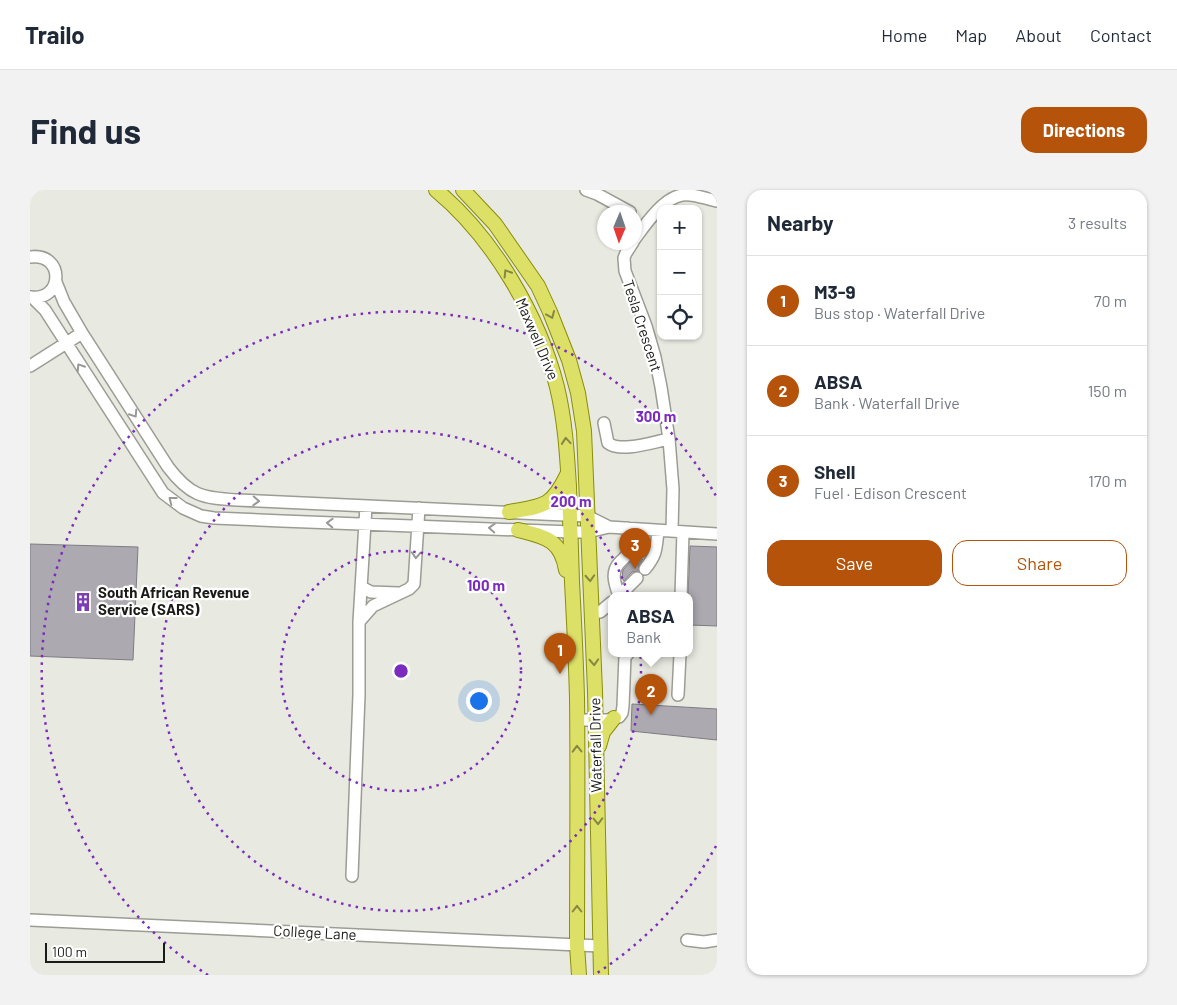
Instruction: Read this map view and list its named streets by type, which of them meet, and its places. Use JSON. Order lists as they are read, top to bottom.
{
  "streets": {
    "main road": ["Maxwell Drive", "Waterfall Drive"],
    "street": ["Tesla Crescent", "College Lane"]
  },
  "crossings": [
    ["Maxwell Drive", "Waterfall Drive"],
    ["Waterfall Drive", "College Lane"]
  ],
  "places": {
    "building": ["South African Revenue Service (SARS)"]
  },
  "scale_bar": "100 m",
  "north": "bottom",
  "page": {
    "header": "Trailo",
    "nav": [
      "Home",
      "Map",
      "About",
      "Contact"
    ],
    "buttons": [
      "Directions",
      ["Save", "Share"]
    ],
    "title": "Find us",
    "heading": ["Nearby", "3 results"],
    "map_buttons": ["+", "−"],
    "list": [
      {
        "mark": "1",
        "name": "M3-9",
        "note": "Bus stop · Waterfall Drive",
        "value": "70 m"
      },
      {
        "mark": "2",
        "name": "ABSA",
        "note": "Bank · Waterfall Drive",
        "value": "150 m"
      },
      {
        "mark": "3",
        "name": "Shell",
        "note": "Fuel · Edison Crescent",
        "value": "170 m"
      }
    ],
    "pins": ["3", "1", "2"],
    "popup": ["ABSA", "Bank"],
    "scale": "100 m"
  },
  "rings": ["300 m", "200 m", "100 m"]
}
